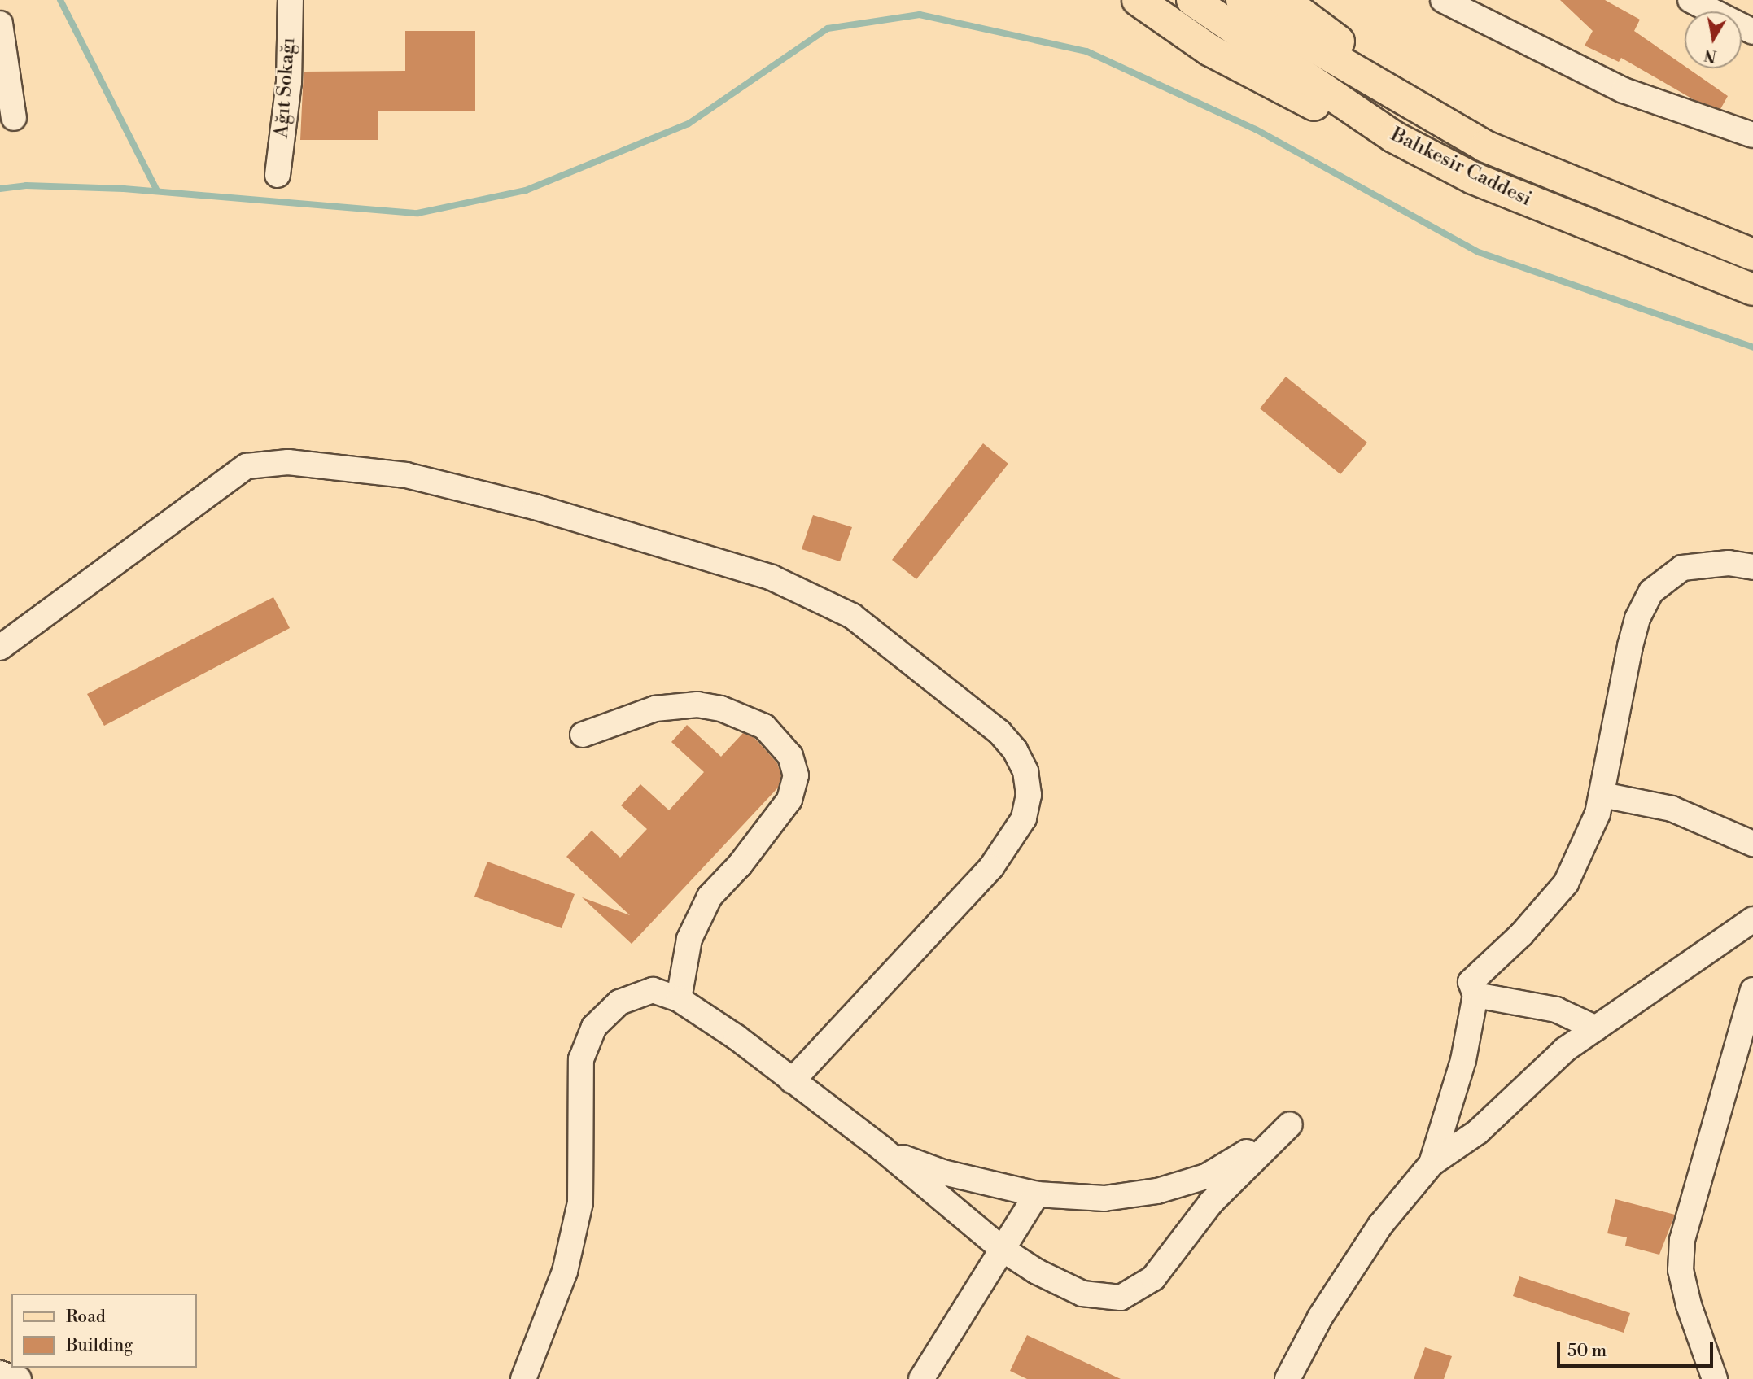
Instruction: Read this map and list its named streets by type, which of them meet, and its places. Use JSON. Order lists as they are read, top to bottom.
{
  "streets": {
    "main road": ["Balıkesir Caddesi"],
    "street": ["Ağıt Sokağı"]
  },
  "legend": ["Road", "Building"],
  "scale_bar": "50 m",
  "north": "bottom"
}
